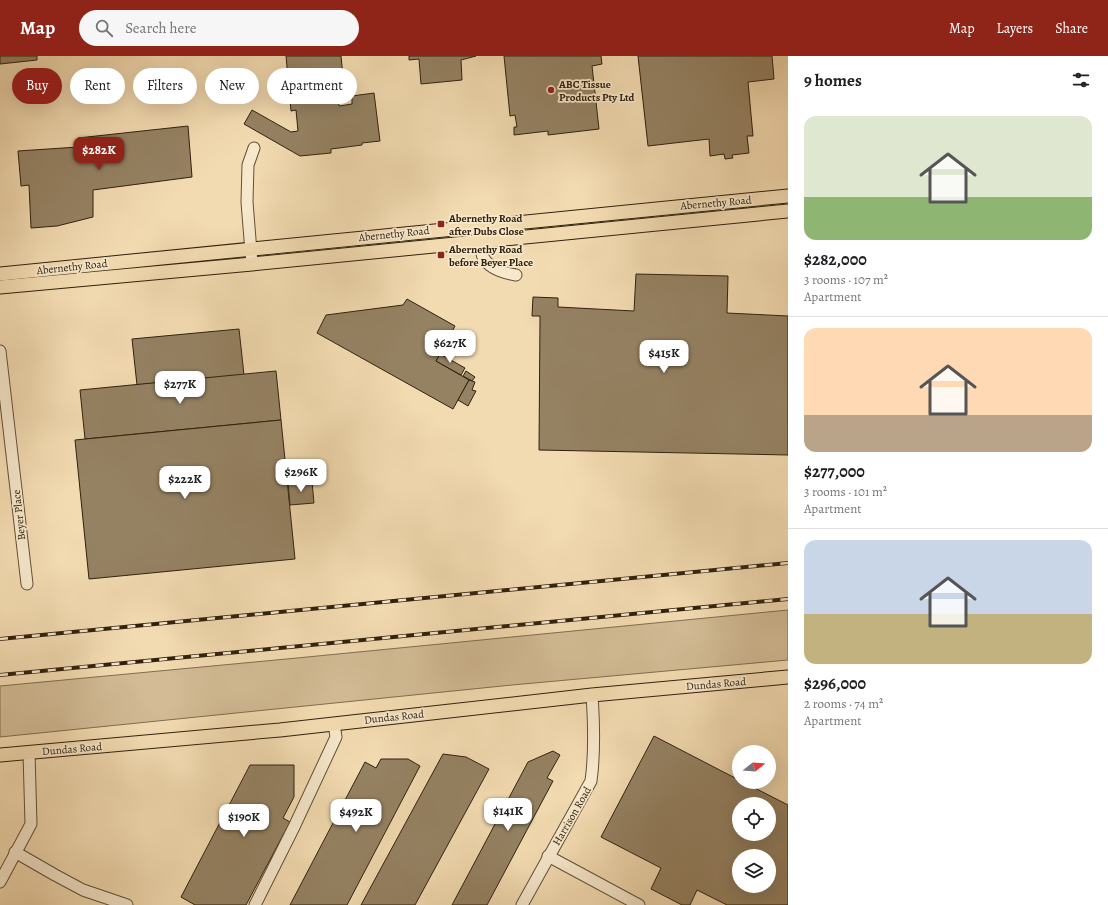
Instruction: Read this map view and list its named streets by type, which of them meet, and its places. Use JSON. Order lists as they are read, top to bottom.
{
  "streets": {
    "main road": ["Abernethy Road", "Dundas Road"],
    "street": ["Beyer Place", "Harrison Road"]
  },
  "crossings": [
    ["Dundas Road", "Harrison Road"]
  ],
  "places": {
    "other": ["ABC Tissue Products Pty Ltd"],
    "transit": ["Abernethy Road after Dubs Close", "Abernethy Road before Beyer Place"]
  },
  "north": "right",
  "page": {
    "header": "Map",
    "search": "Search here",
    "nav": ["Map", "Layers", "Share"],
    "heading": "9 homes",
    "chip": [
      "Buy",
      "Rent",
      "Filters",
      "New",
      "Apartment"
    ],
    "list": [
      {
        "name": "$282,000",
        "note": "3 rooms · 107 m² · Apartment"
      },
      {
        "name": "$277,000",
        "note": "3 rooms · 101 m² · Apartment"
      },
      {
        "name": "$296,000",
        "note": "2 rooms · 74 m² · Apartment"
      }
    ],
    "price": [
      "$282K",
      "$627K",
      "$415K",
      "$277K",
      "$296K",
      "$222K",
      "$141K",
      "$492K",
      "$190K"
    ]
  }
}
